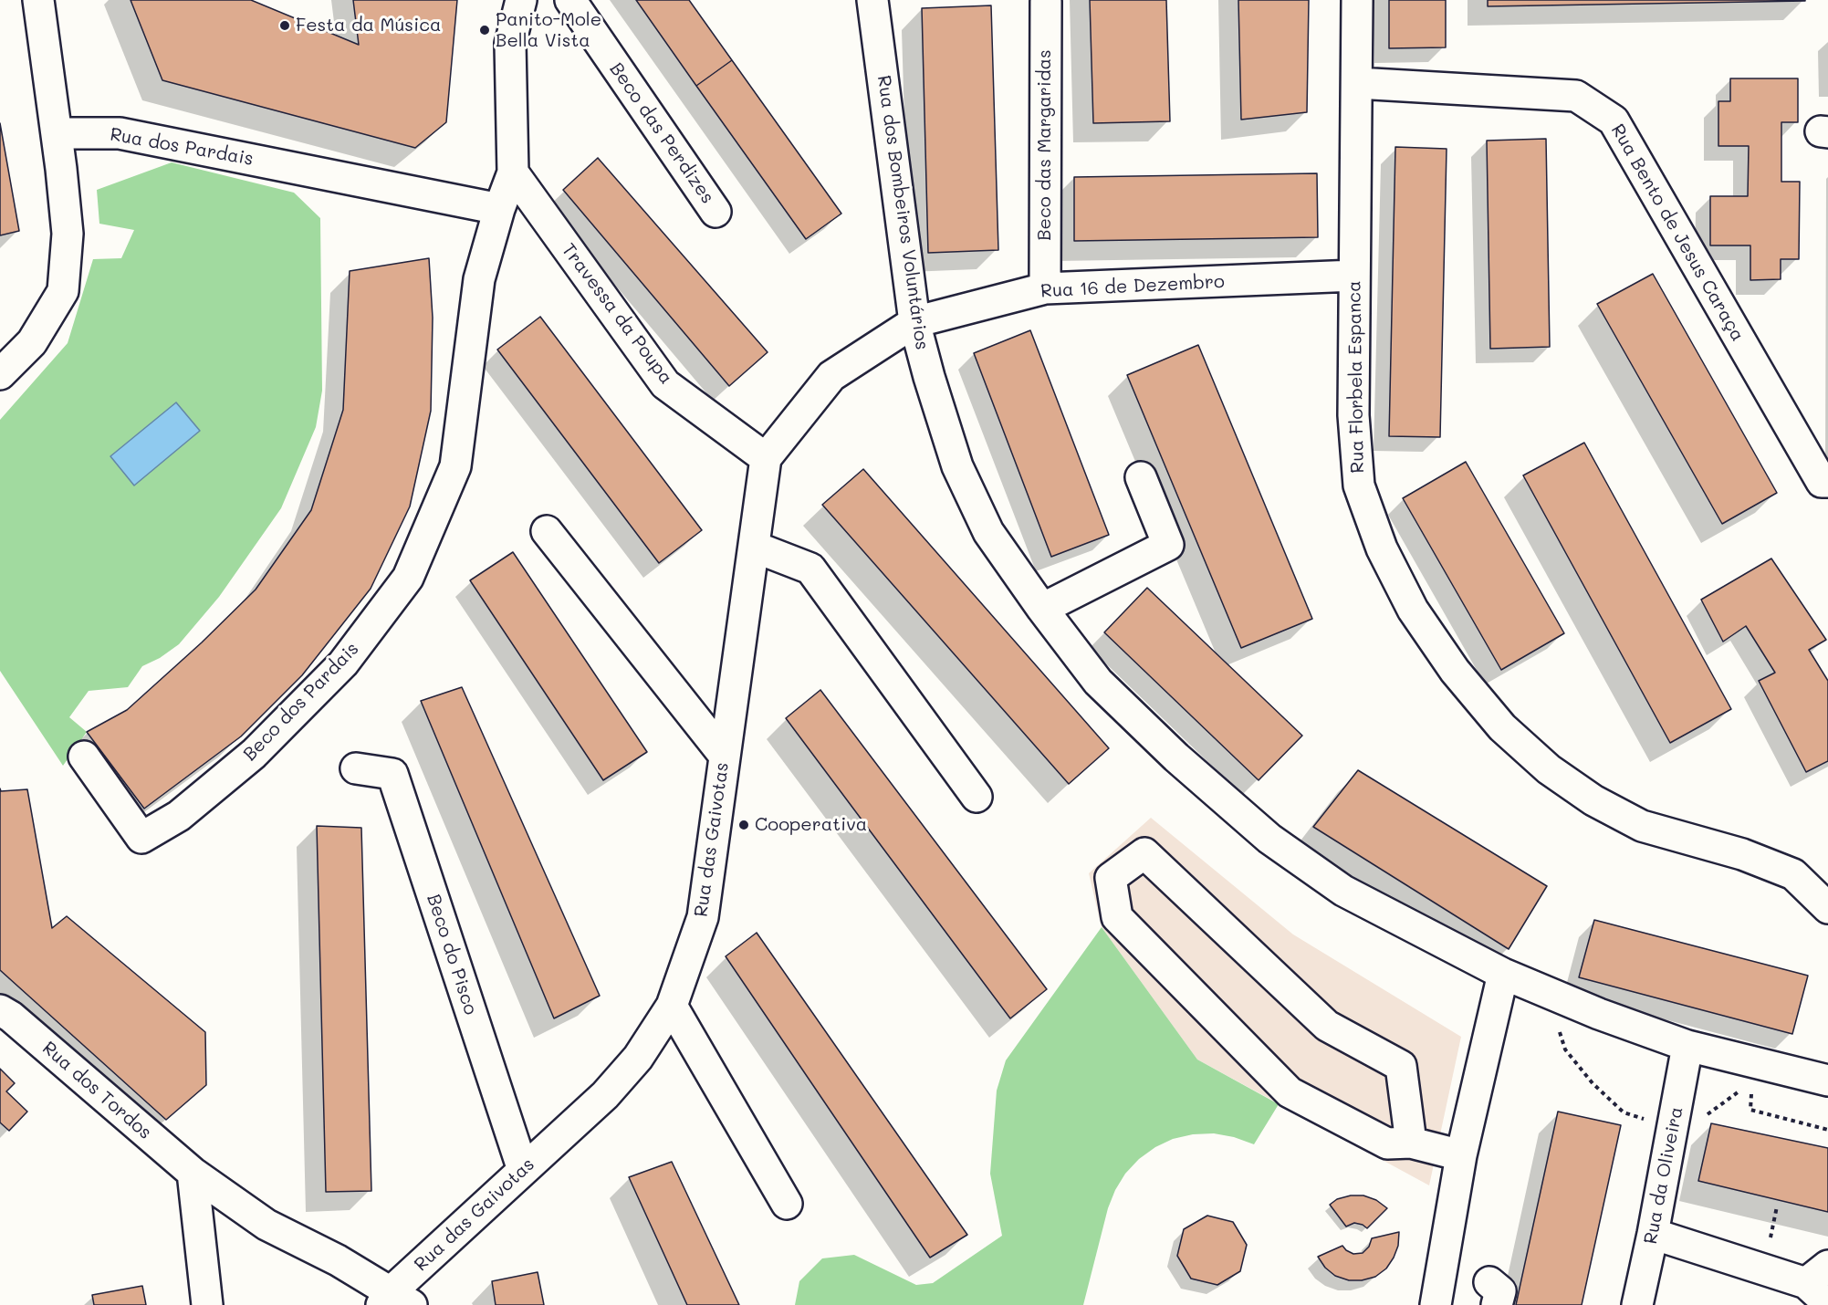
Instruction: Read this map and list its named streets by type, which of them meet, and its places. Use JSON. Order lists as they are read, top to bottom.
{
  "streets": {
    "street": [
      "Beco das Perdizes",
      "Beco das Margaridas",
      "Rua dos Pardais",
      "Rua dos Bombeiros Voluntários",
      "Rua Bento de Jesus Caraça",
      "Rua 16 de Dezembro",
      "Travessa da Poupa",
      "Rua Florbela Espanca",
      "Beco dos Pardais",
      "Rua das Gaivotas",
      "Beco do Pisco",
      "Rua dos Tordos",
      "Rua da Oliveira"
    ]
  },
  "crossings": [
    ["Beco das Margaridas", "Rua 16 de Dezembro"],
    ["Rua dos Pardais", "Beco dos Pardais"],
    ["Rua dos Bombeiros Voluntários", "Rua 16 de Dezembro"],
    ["Rua dos Bombeiros Voluntários", "Rua da Oliveira"],
    ["Rua Bento de Jesus Caraça", "Rua Florbela Espanca"],
    ["Rua 16 de Dezembro", "Rua Florbela Espanca"],
    ["Travessa da Poupa", "Rua das Gaivotas"],
    ["Rua das Gaivotas", "Beco do Pisco"],
    ["Rua das Gaivotas", "Rua dos Tordos"]
  ],
  "places": ["Festa da Música", "Panito-Mole Bella Vista", "Cooperativa"]
}
